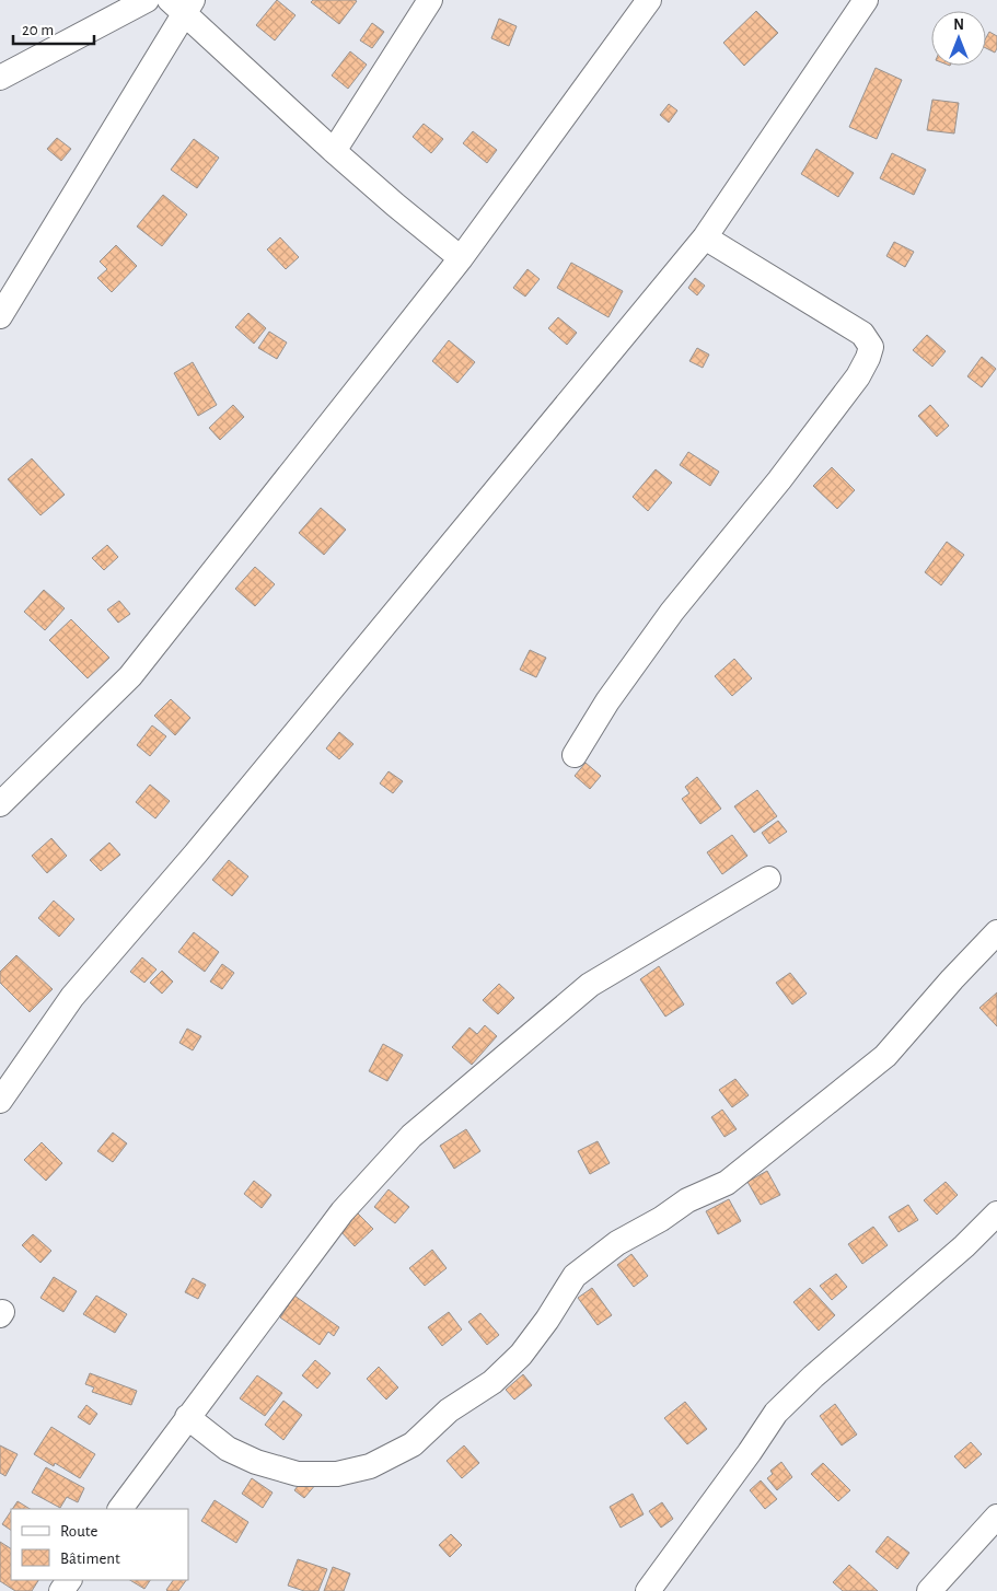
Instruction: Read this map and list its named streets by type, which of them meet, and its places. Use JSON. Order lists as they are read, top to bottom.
{
  "legend": ["Route", "Bâtiment"],
  "scale_bar": "20 m",
  "north": "top"
}
